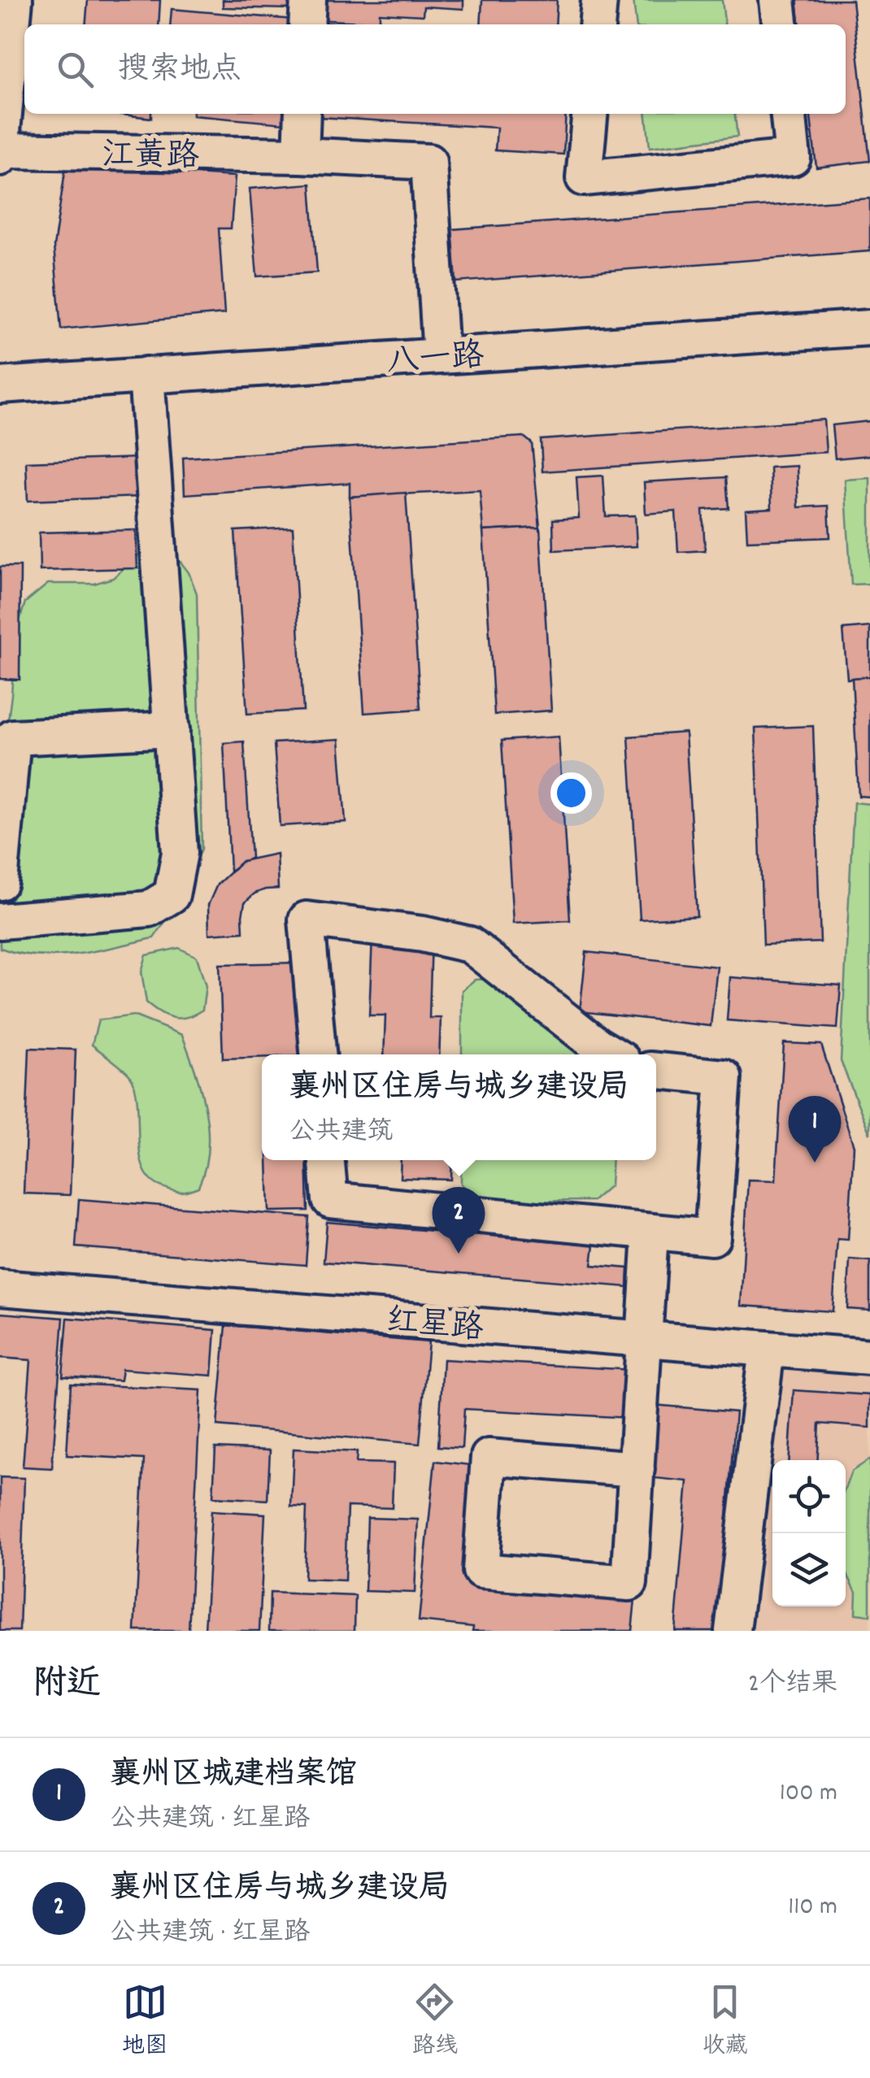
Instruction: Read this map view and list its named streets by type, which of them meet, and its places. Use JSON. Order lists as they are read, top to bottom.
{
  "streets": {
    "street": ["江黄路", "八一路", "红星路"]
  },
  "crossings": [
    ["江黄路", "八一路"]
  ],
  "page": {
    "search": "搜索地点",
    "popup": ["襄州区住房与城乡建设局", "公共建筑"],
    "pins": ["1", "2"],
    "heading": ["附近", "2个结果"],
    "list": [
      {
        "mark": "1",
        "name": "襄州区城建档案馆",
        "note": "公共建筑 · 红星路",
        "value": "100 m"
      },
      {
        "mark": "2",
        "name": "襄州区住房与城乡建设局",
        "note": "公共建筑 · 红星路",
        "value": "110 m"
      }
    ],
    "nav": ["地图", "路线", "收藏"]
  }
}
